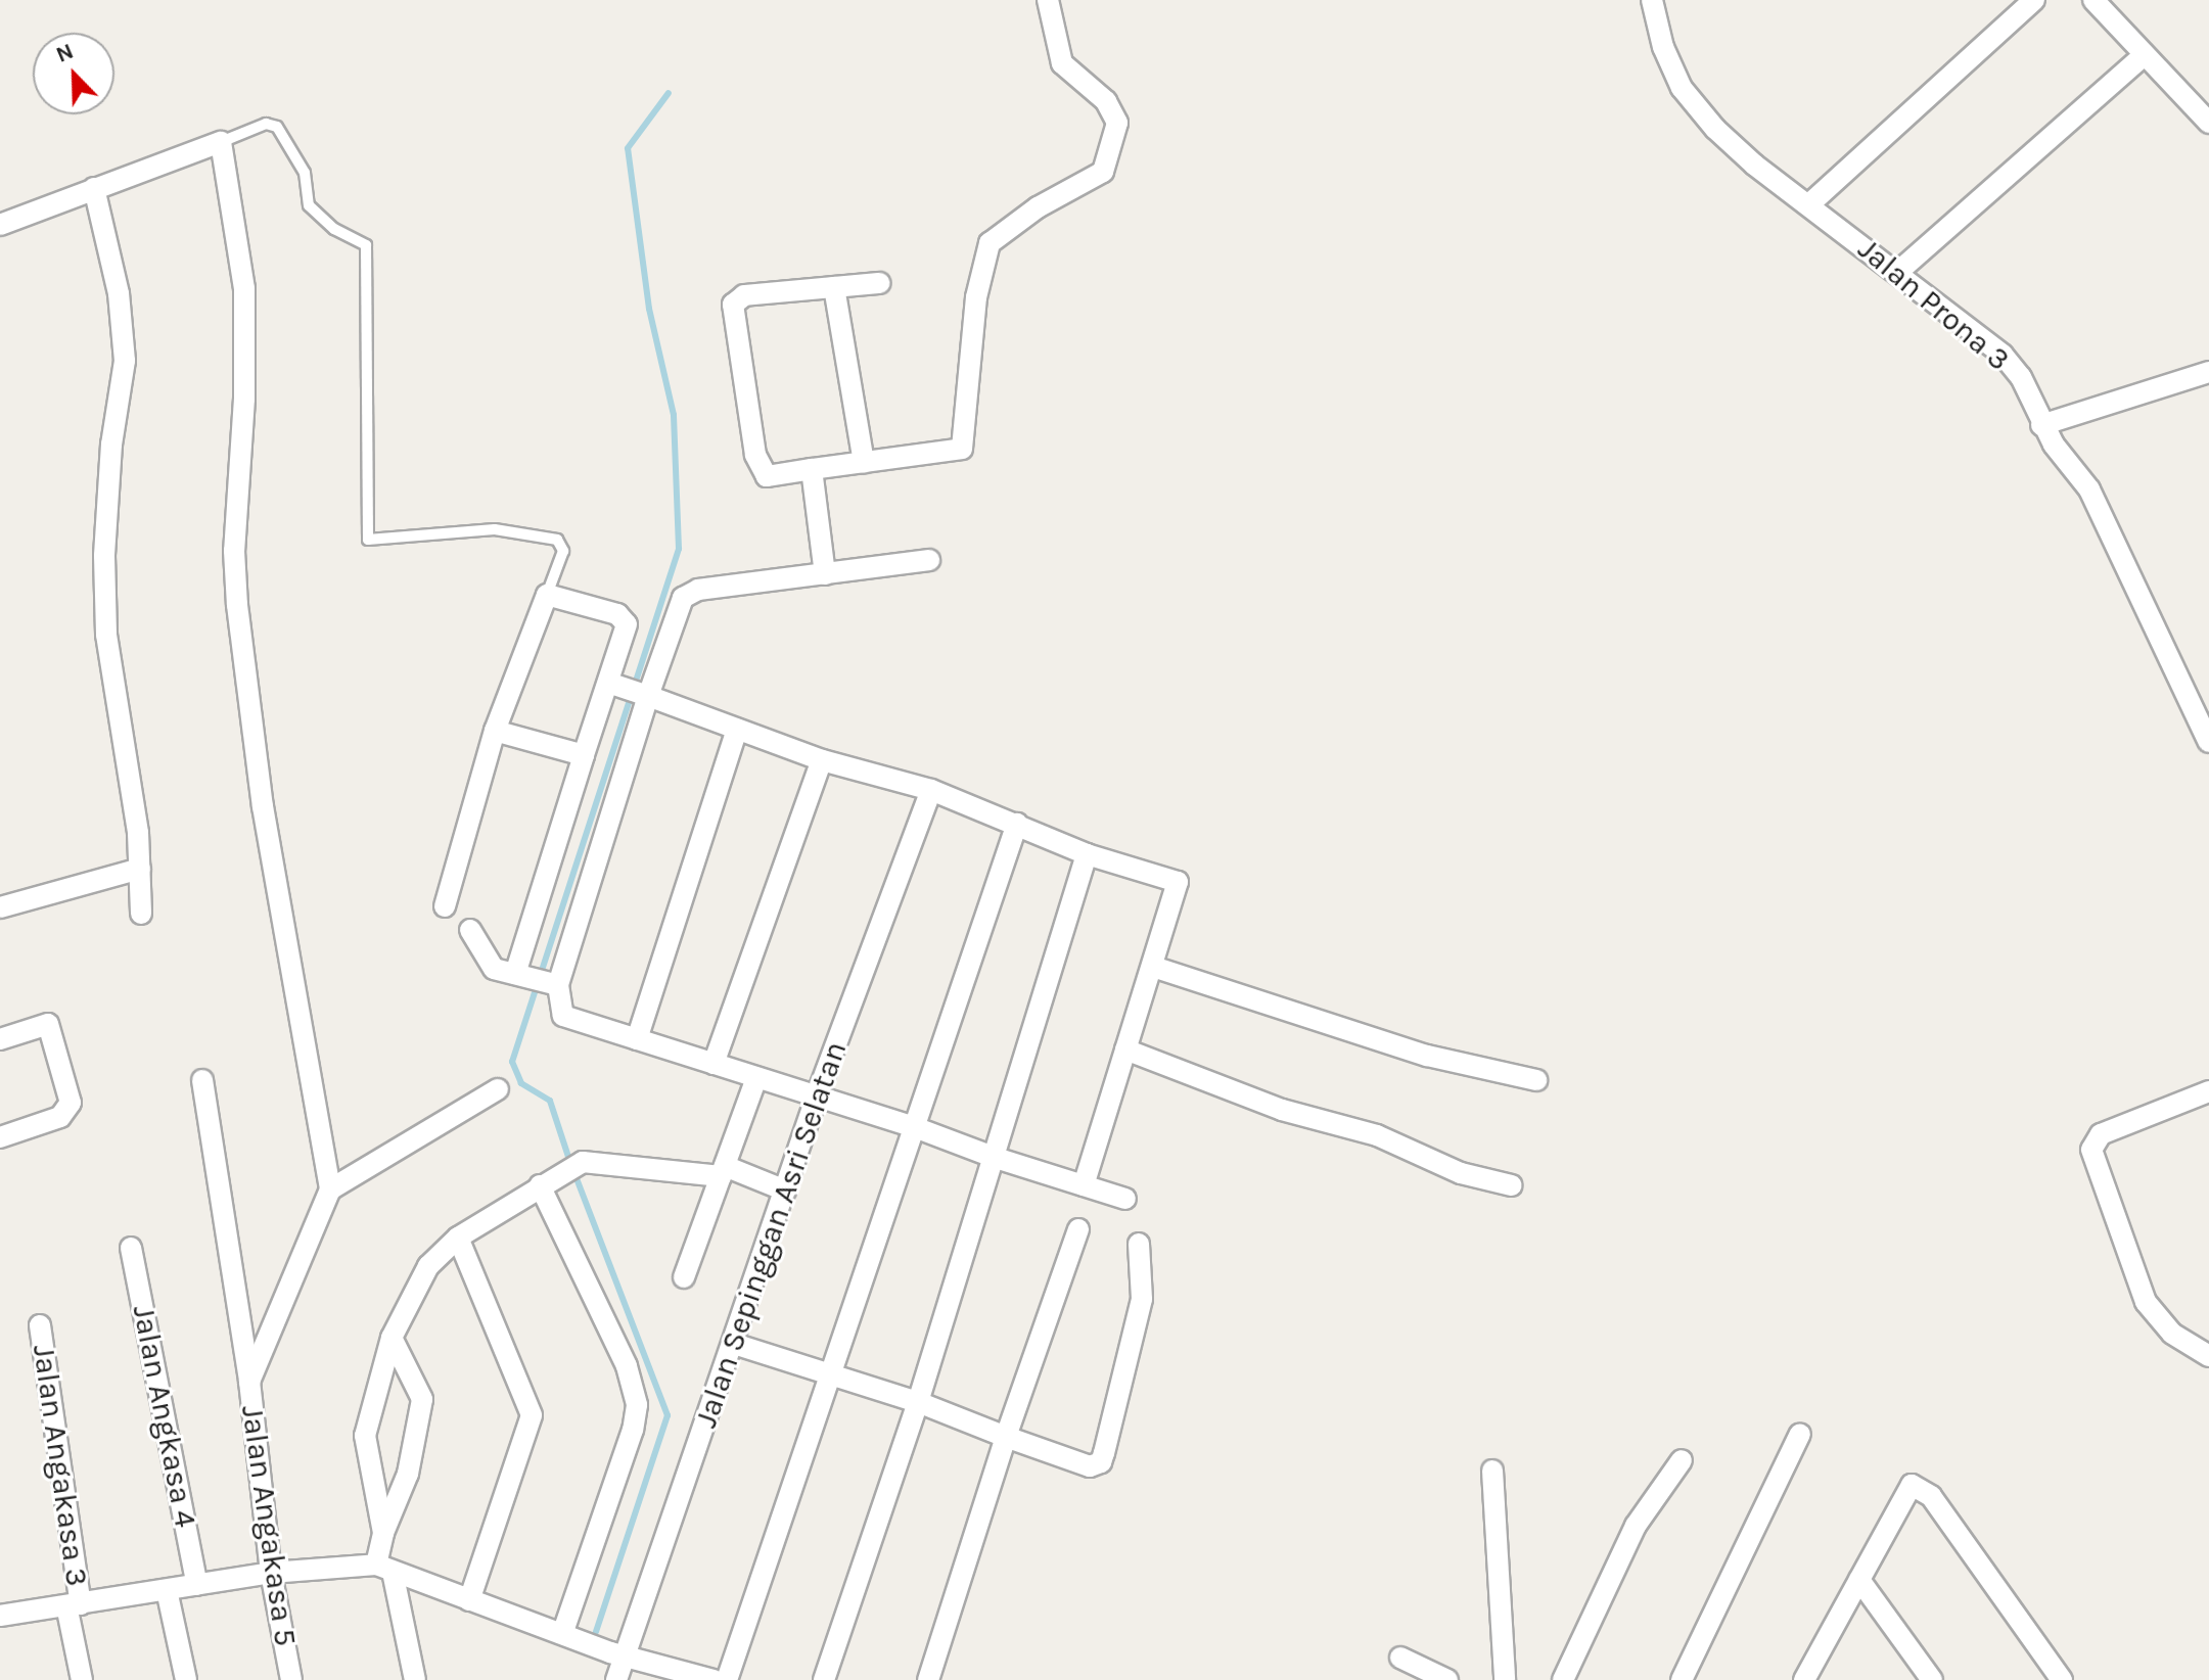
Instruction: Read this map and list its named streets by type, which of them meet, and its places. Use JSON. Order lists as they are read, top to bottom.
{
  "streets": {
    "street": [
      "Jalan Prona 3",
      "Jalan Sepinggan Asri Selatan",
      "Jalan Angkasa 4",
      "Jalan Angakasa 3",
      "Jalan Angakasa 5"
    ]
  },
  "north": "top left"
}
